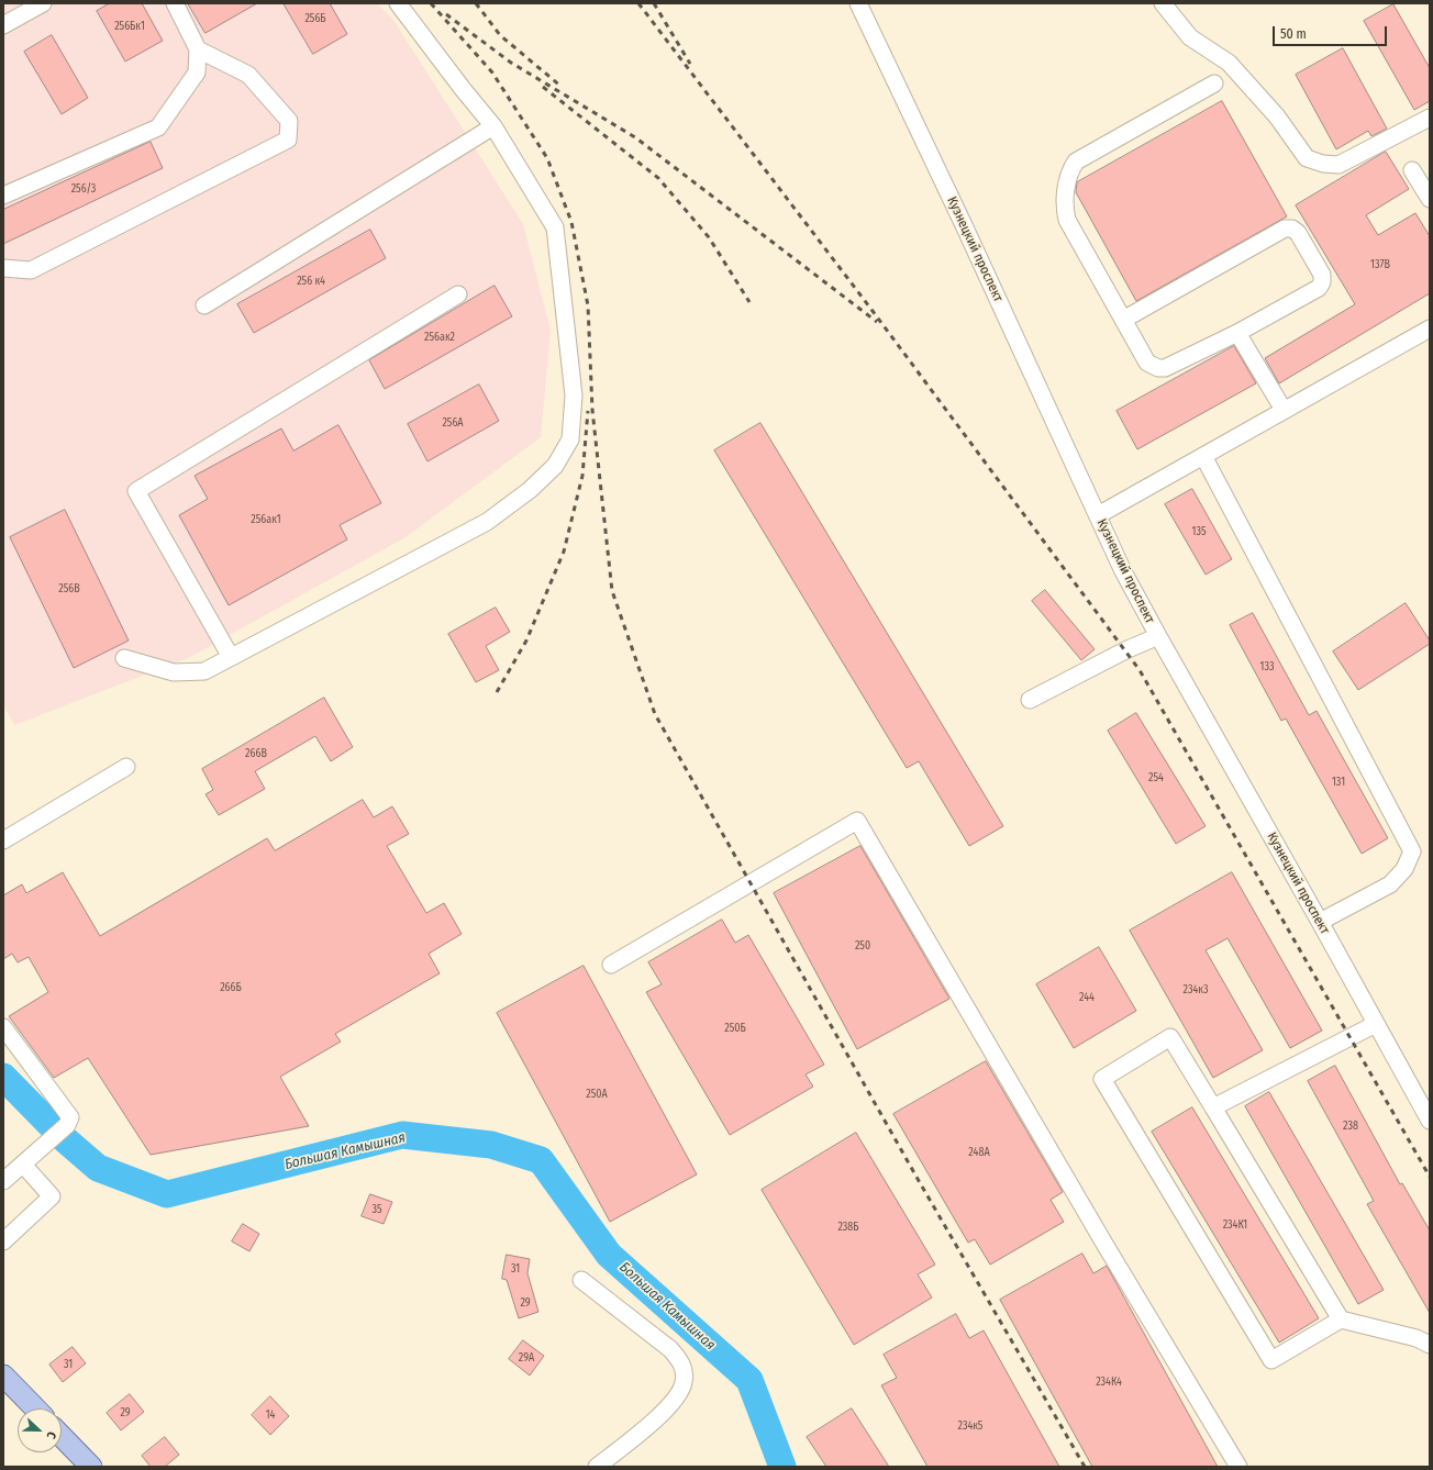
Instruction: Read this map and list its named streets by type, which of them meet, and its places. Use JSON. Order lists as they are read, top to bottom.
{
  "streets": {
    "street": ["Кузнецкий проспект"]
  },
  "water": ["Большая Камышная"],
  "house_numbers": [
    "256Б",
    "256Бк1",
    "256/3",
    "137В",
    "256 к4",
    "256ак2",
    "256А",
    "256ак1",
    "135",
    "256В",
    "133",
    "266В",
    "254",
    "131",
    "250",
    "266Б",
    "234к3",
    "244",
    "250Б",
    "250А",
    "238",
    "248А",
    "35",
    "234К1",
    "238Б",
    "31",
    "29",
    "29А",
    "31",
    "234К4",
    "29",
    "14",
    "234к5"
  ],
  "scale_bar": "50 m",
  "north": "right"
}
